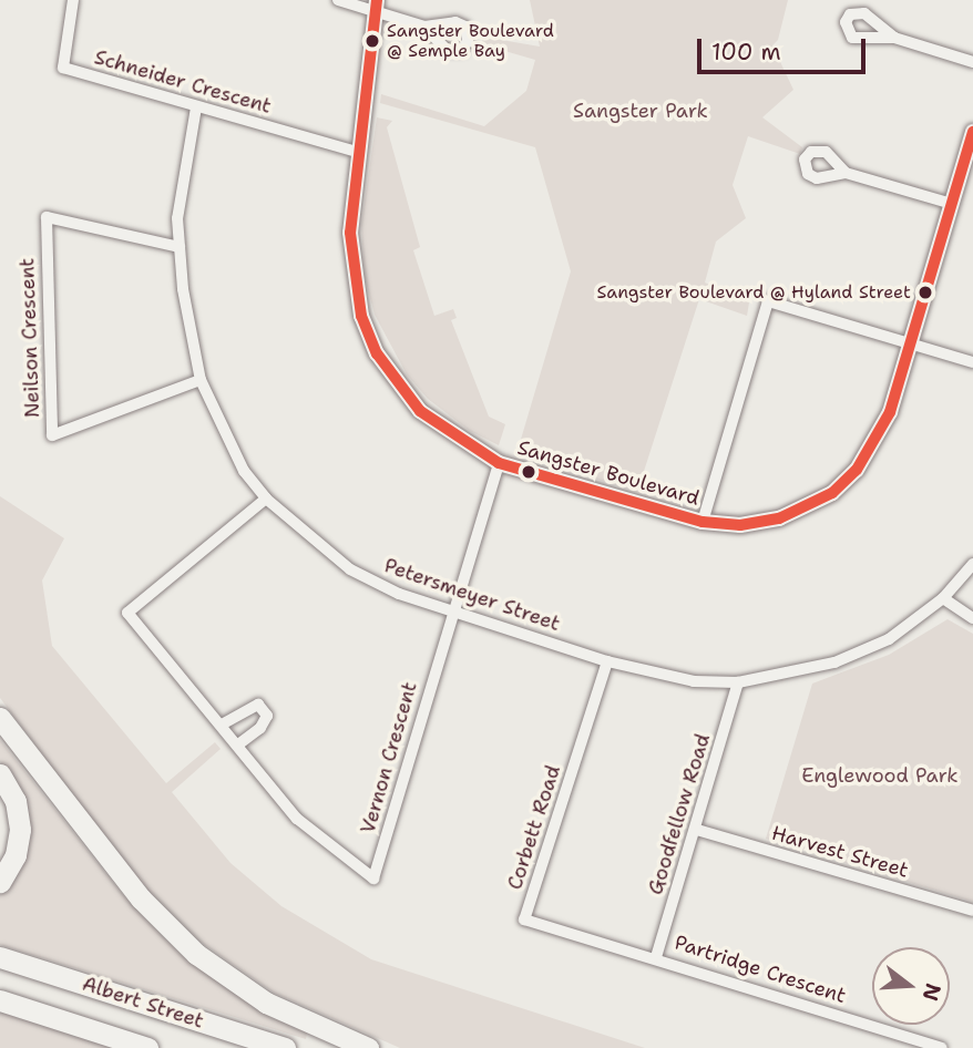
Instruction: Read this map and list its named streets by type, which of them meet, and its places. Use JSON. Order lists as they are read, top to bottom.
{
  "streets": {
    "highway": ["Albert Street"],
    "street": [
      "Schneider Crescent",
      "Neilson Crescent",
      "Sangster Boulevard",
      "Petersmeyer Street",
      "Vernon Crescent",
      "Goodfellow Road",
      "Corbett Road",
      "Harvest Street",
      "Partridge Crescent"
    ]
  },
  "crossings": [
    ["Schneider Crescent", "Sangster Boulevard"],
    ["Schneider Crescent", "Petersmeyer Street"],
    ["Neilson Crescent", "Petersmeyer Street"],
    ["Sangster Boulevard", "Vernon Crescent"],
    ["Petersmeyer Street", "Vernon Crescent"],
    ["Petersmeyer Street", "Goodfellow Road"],
    ["Petersmeyer Street", "Corbett Road"],
    ["Goodfellow Road", "Corbett Road"],
    ["Goodfellow Road", "Harvest Street"],
    ["Goodfellow Road", "Partridge Crescent"],
    ["Corbett Road", "Partridge Crescent"]
  ],
  "parks": ["Sangster Park", "Englewood Park"],
  "places": ["Sangster Boulevard @ Semple Bay", "Sangster Boulevard @ Hyland Street"],
  "scale_bar": "100 m",
  "north": "right"
}
